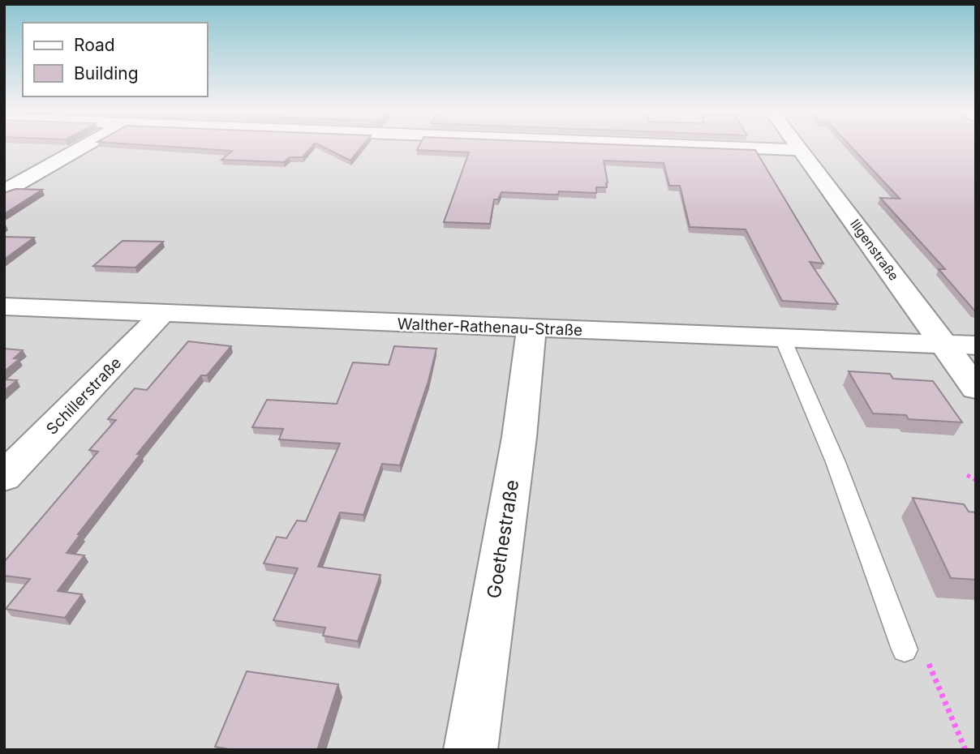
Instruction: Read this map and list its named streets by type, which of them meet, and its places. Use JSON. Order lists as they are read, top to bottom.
{
  "streets": {
    "street": [
      "Illgenstraße",
      "Walther-Rathenau-Straße",
      "Schillerstraße",
      "Goethestraße"
    ]
  },
  "crossings": [
    ["Illgenstraße", "Walther-Rathenau-Straße"],
    ["Walther-Rathenau-Straße", "Schillerstraße"],
    ["Walther-Rathenau-Straße", "Goethestraße"]
  ],
  "legend": ["Road", "Building"]
}
